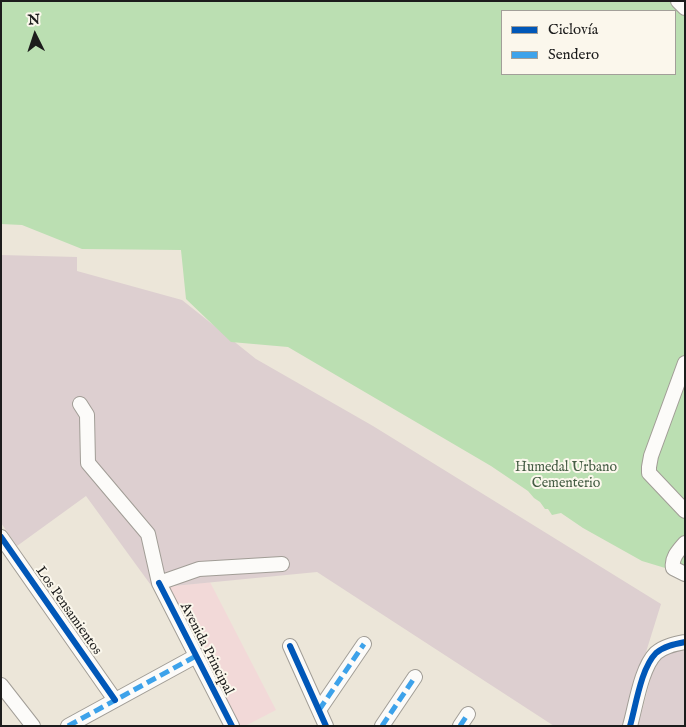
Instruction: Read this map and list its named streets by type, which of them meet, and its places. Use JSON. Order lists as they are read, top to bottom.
{
  "streets": {
    "street": ["Los Pensamientos", "Avenida Principal"]
  },
  "parks": ["Humedal Urbano Cementerio"],
  "legend": ["Ciclovía", "Sendero"],
  "north": "top"
}
